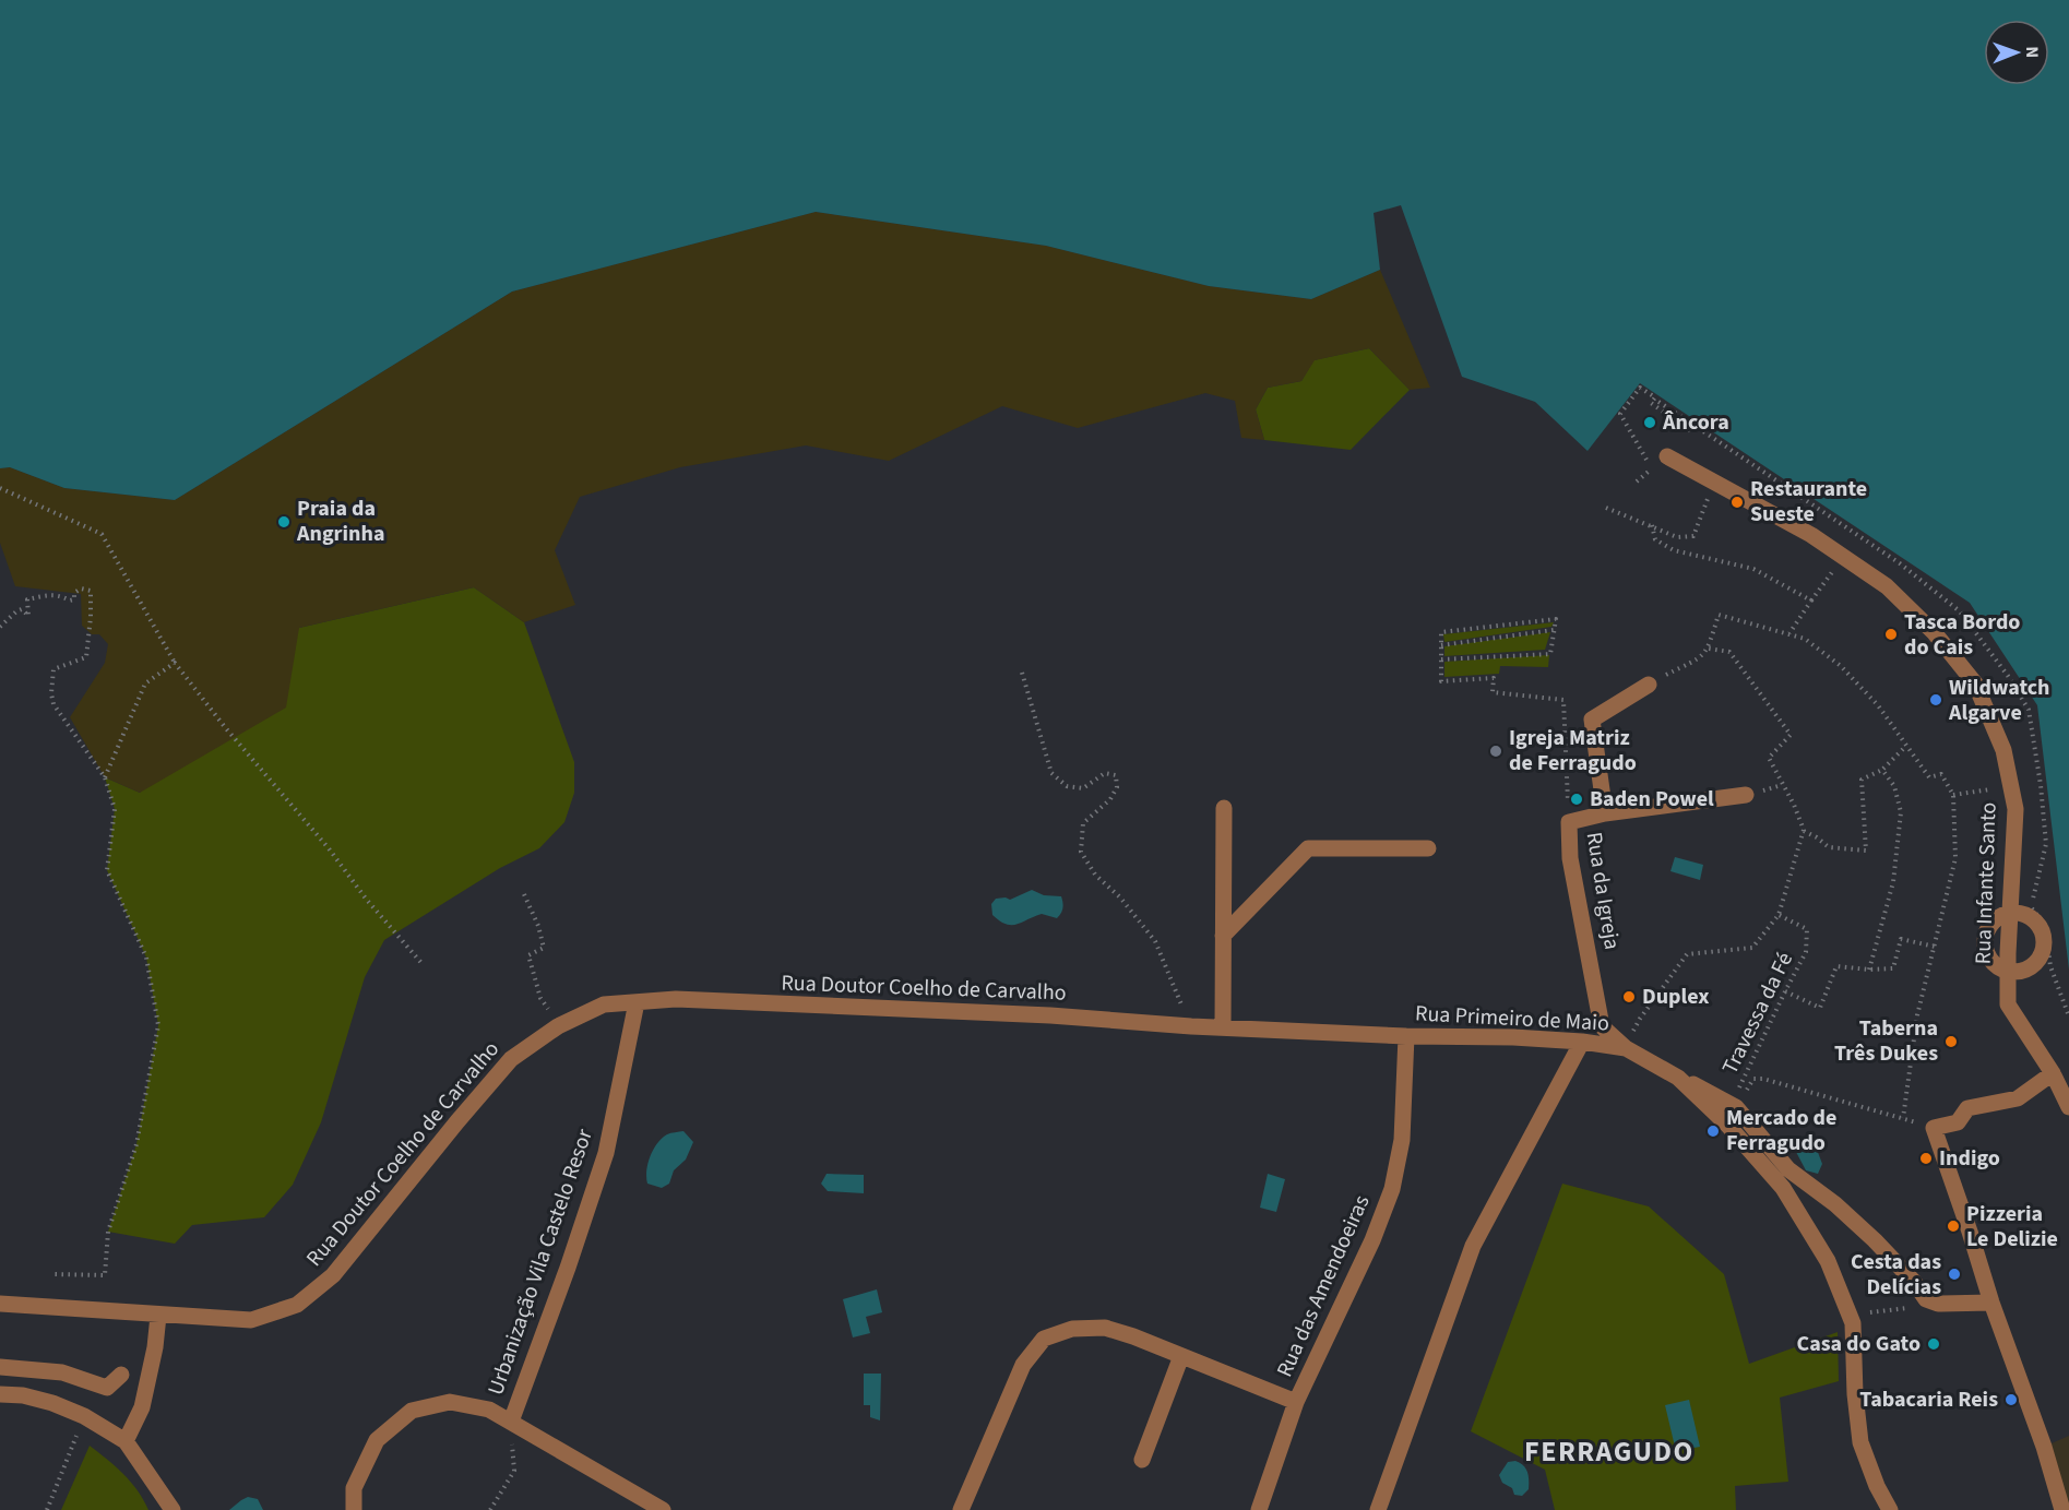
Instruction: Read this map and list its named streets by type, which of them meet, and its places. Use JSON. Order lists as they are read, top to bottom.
{
  "streets": {
    "street": [
      "Rua Infante Santo",
      "Rua da Igreja",
      "Rua Doutor Coelho de Carvalho",
      "Rua Primeiro de Maio",
      "Urbanização Vila Castelo Resor",
      "Rua das Amendoeiras"
    ],
    "path": ["Travessa da Fé"]
  },
  "crossings": [
    ["Rua da Igreja", "Rua Primeiro de Maio"],
    ["Rua Doutor Coelho de Carvalho", "Rua Primeiro de Maio"],
    ["Rua Doutor Coelho de Carvalho", "Urbanização Vila Castelo Resor"],
    ["Rua Primeiro de Maio", "Rua das Amendoeiras"]
  ],
  "districts": ["FERRAGUDO"],
  "places": [
    "Âncora",
    "Restaurante Sueste",
    "Praia da Angrinha",
    "Tasca Bordo do Cais",
    "Wildwatch Algarve",
    "Igreja Matriz de Ferragudo",
    "Baden Powel",
    "Duplex",
    "Taberna Três Dukes",
    "Mercado de Ferragudo",
    "Indigo",
    "Pizzeria Le Delizie",
    "Cesta das Delícias",
    "Casa do Gato",
    "Tabacaria Reis"
  ],
  "north": "right"
}
